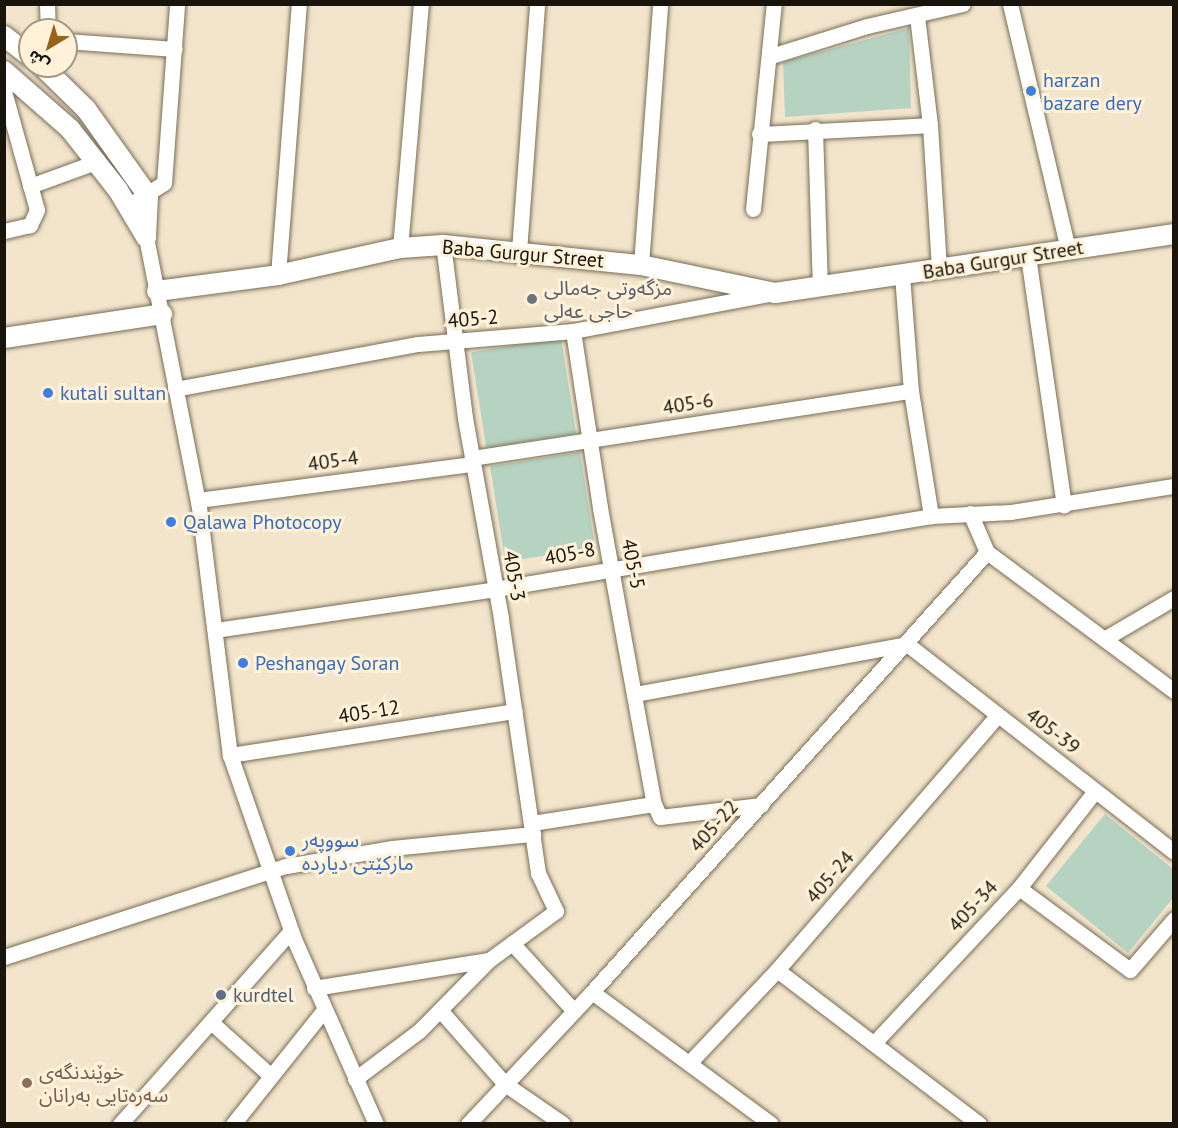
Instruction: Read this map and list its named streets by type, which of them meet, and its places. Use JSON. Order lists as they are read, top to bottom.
{
  "streets": {
    "street": [
      "Baba Gurgur Street",
      "405-2",
      "405-6",
      "405-4",
      "405-8",
      "405-5",
      "405-3",
      "405-12",
      "405-39",
      "405-22",
      "405-24",
      "405-34"
    ]
  },
  "crossings": [
    ["Baba Gurgur Street", "405-2"],
    ["Baba Gurgur Street", "405-3"],
    ["405-2", "405-5"],
    ["405-2", "405-3"],
    ["405-6", "405-4"],
    ["405-6", "405-5"],
    ["405-6", "405-3"],
    ["405-4", "405-3"],
    ["405-8", "405-5"],
    ["405-8", "405-3"],
    ["405-3", "405-12"],
    ["405-39", "405-22"],
    ["405-39", "405-24"],
    ["405-39", "405-34"]
  ],
  "places": [
    "harzan bazare dery",
    "مزگەوتی جەمالی حاجی عەلی",
    "kutali sultan",
    "Qalawa Photocopy",
    "Peshangay Soran",
    "سووپەر مارکێتی دیاردە",
    "kurdtel",
    "خوێندنگەی سەرەتایی بەرانان"
  ],
  "north": "bottom left"
}
